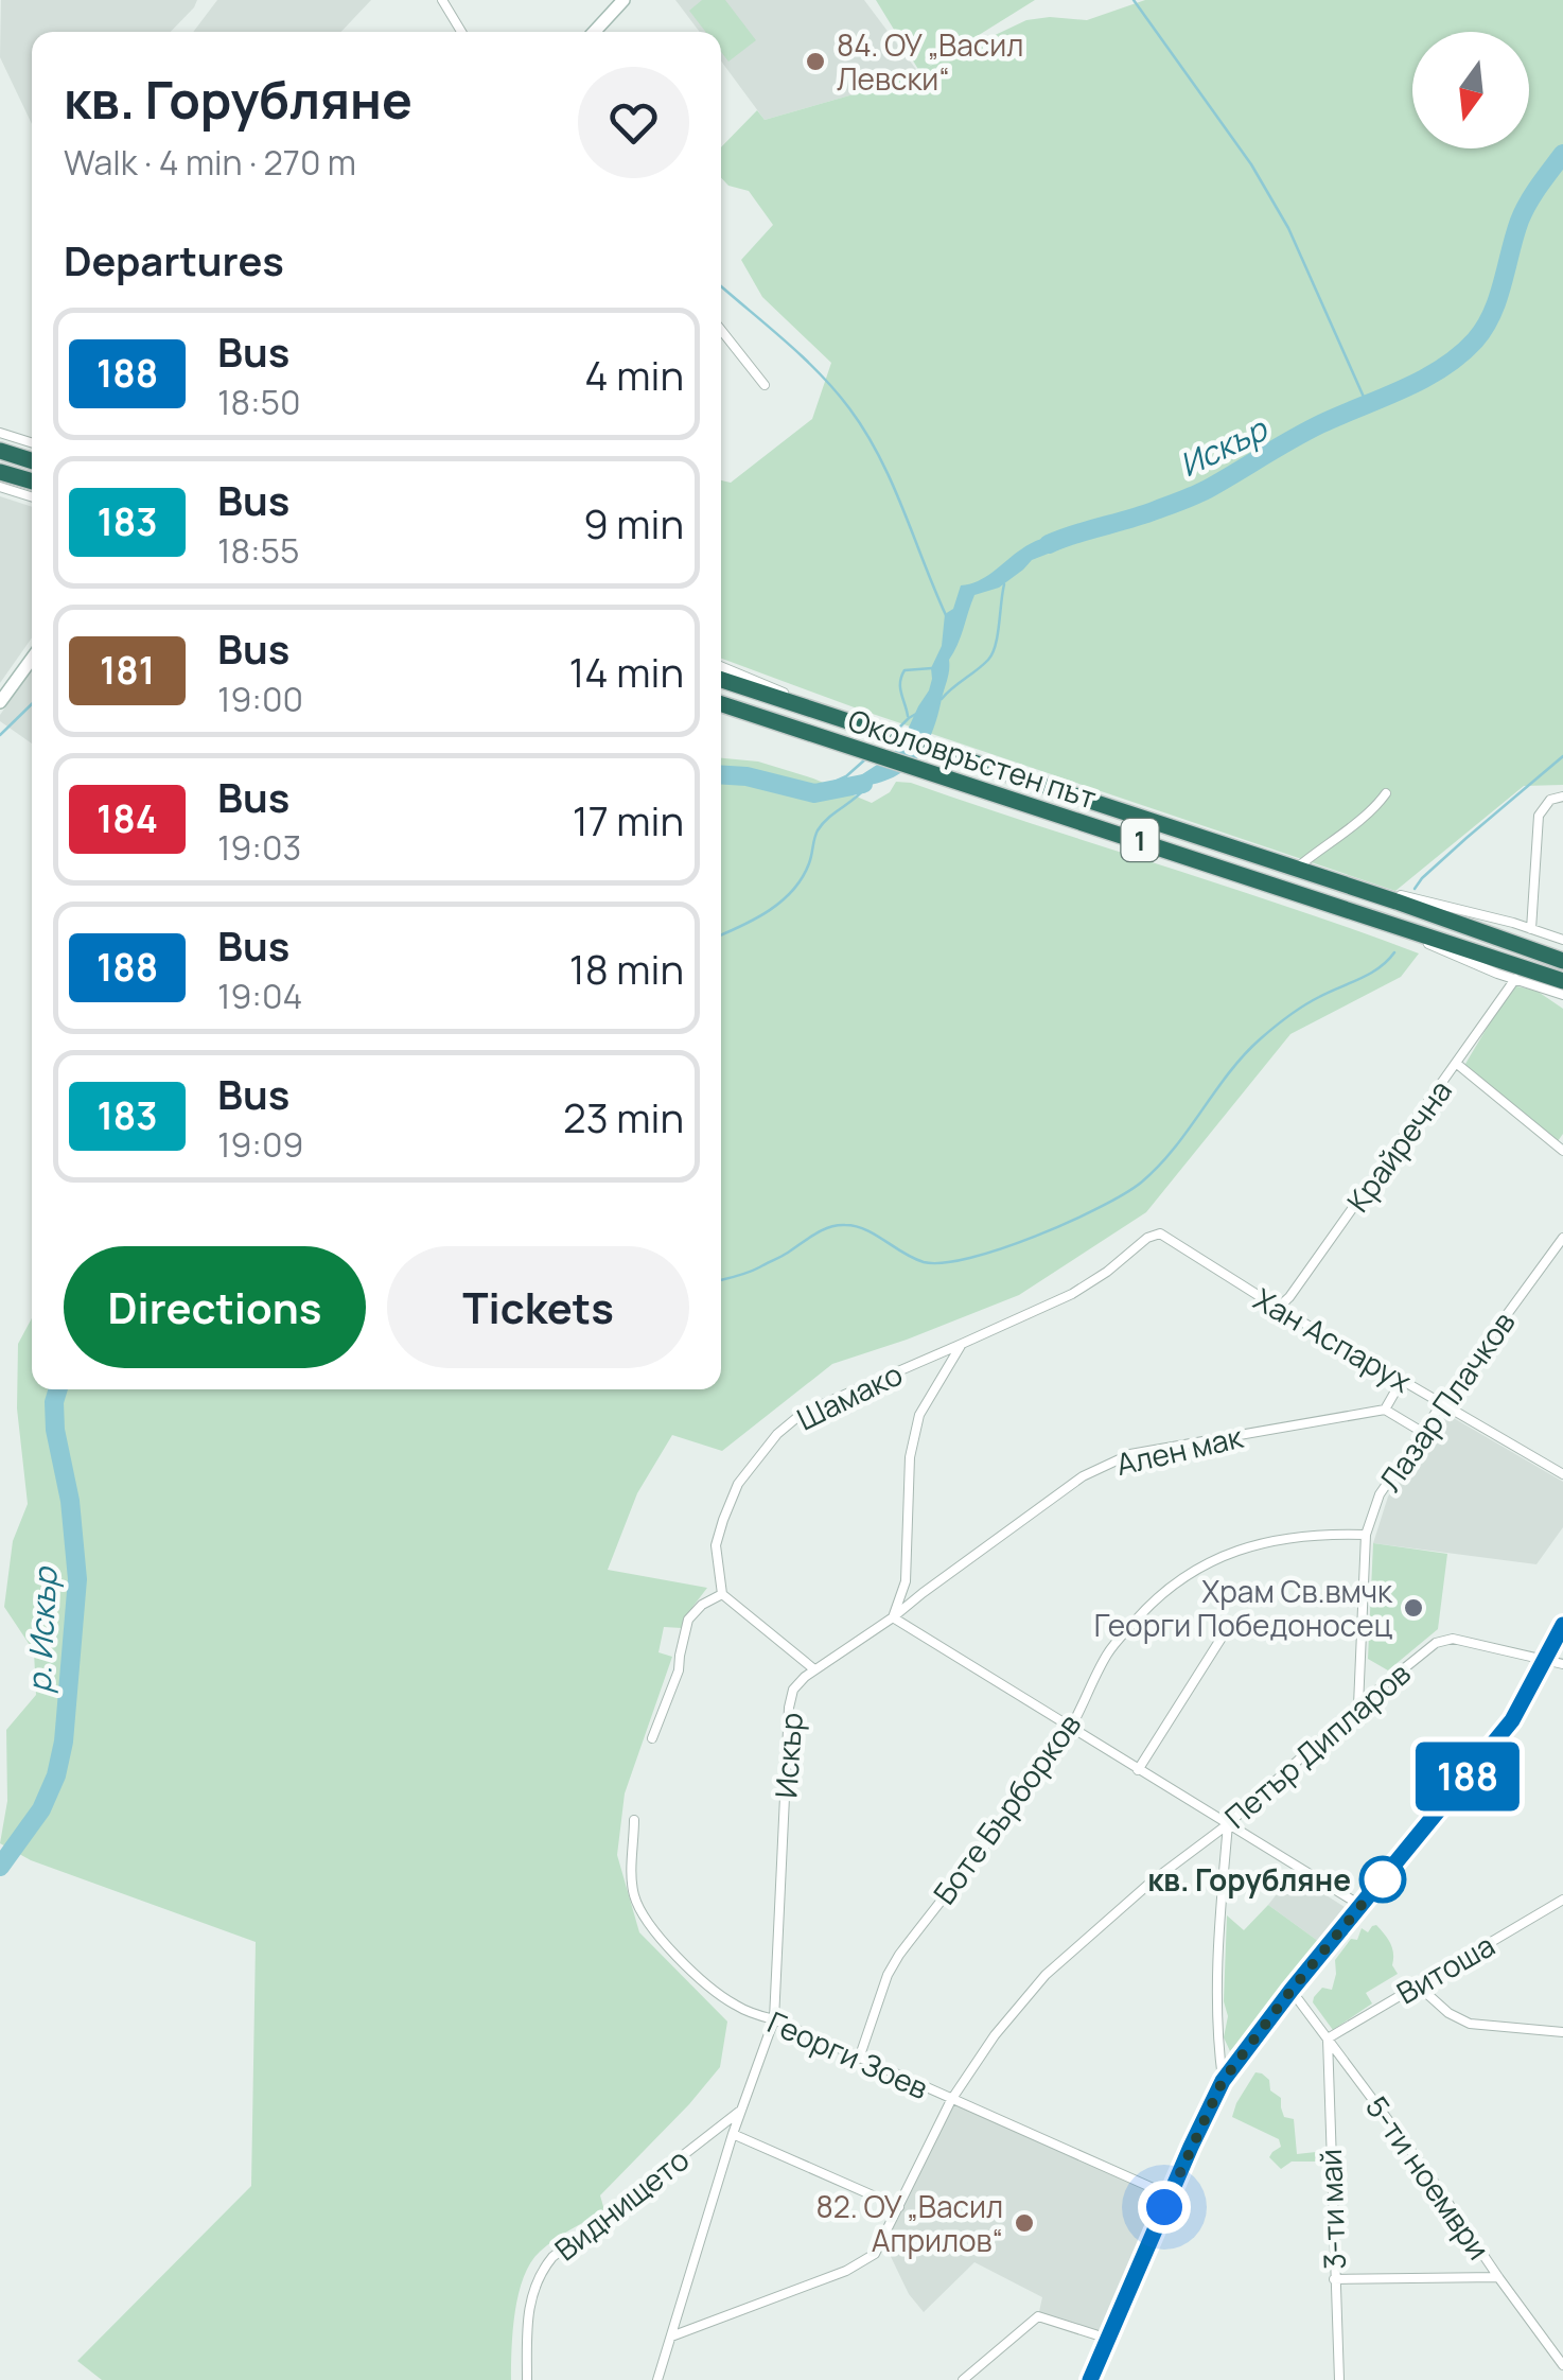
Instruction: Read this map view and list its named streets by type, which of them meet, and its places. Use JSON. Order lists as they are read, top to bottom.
{
  "streets": {
    "highway": ["Околовръстен път", "1"],
    "street": [
      "Крайречна",
      "Хан Аспарух",
      "Шамако",
      "Лазар Плачков",
      "Ален мак",
      "Петър Дипларов",
      "Искър",
      "Боте Бърборков",
      "Витоша",
      "Георги Зоев",
      "5-ти ноември",
      "Виднището",
      "3-ти май"
    ]
  },
  "crossings": [
    ["Околовръстен път", "Крайречна"],
    ["Крайречна", "Хан Аспарух"],
    ["Хан Аспарух", "Шамако"],
    ["Хан Аспарух", "Лазар Плачков"],
    ["Лазар Плачков", "Петър Дипларов"],
    ["Лазар Плачков", "Боте Бърборков"],
    ["Ален мак", "Искър"],
    ["Петър Дипларов", "Искър"],
    ["Петър Дипларов", "Георги Зоев"],
    ["Искър", "Георги Зоев"],
    ["Искър", "Виднището"],
    ["Боте Бърборков", "Георги Зоев"],
    ["Витоша", "5-ти ноември"],
    ["Витоша", "3-ти май"],
    ["5-ти ноември", "3-ти май"]
  ],
  "water": ["Искър", "р. Искър"],
  "places": [
    "84. ОУ „Васил Левски“",
    "Храм Св.вмчк Георги Победоносец",
    "кв. Горубляне",
    "82. ОУ „Васил Априлов“"
  ],
  "lines": ["bus line 188"],
  "north": "bottom",
  "page": {
    "on_map": "188",
    "heading": [
      ["кв. Горубляне", "Walk · 4 min · 270 m"],
      "Departures"
    ],
    "list": [
      {
        "mark": "188",
        "name": "Bus",
        "note": "18:50",
        "value": "4 min"
      },
      {
        "mark": "183",
        "name": "Bus",
        "note": "18:55",
        "value": "9 min"
      },
      {
        "mark": "181",
        "name": "Bus",
        "note": "19:00",
        "value": "14 min"
      },
      {
        "mark": "184",
        "name": "Bus",
        "note": "19:03",
        "value": "17 min"
      },
      {
        "mark": "188",
        "name": "Bus",
        "note": "19:04",
        "value": "18 min"
      },
      {
        "mark": "183",
        "name": "Bus",
        "note": "19:09",
        "value": "23 min"
      }
    ],
    "buttons": ["Directions", "Tickets"]
  }
}
